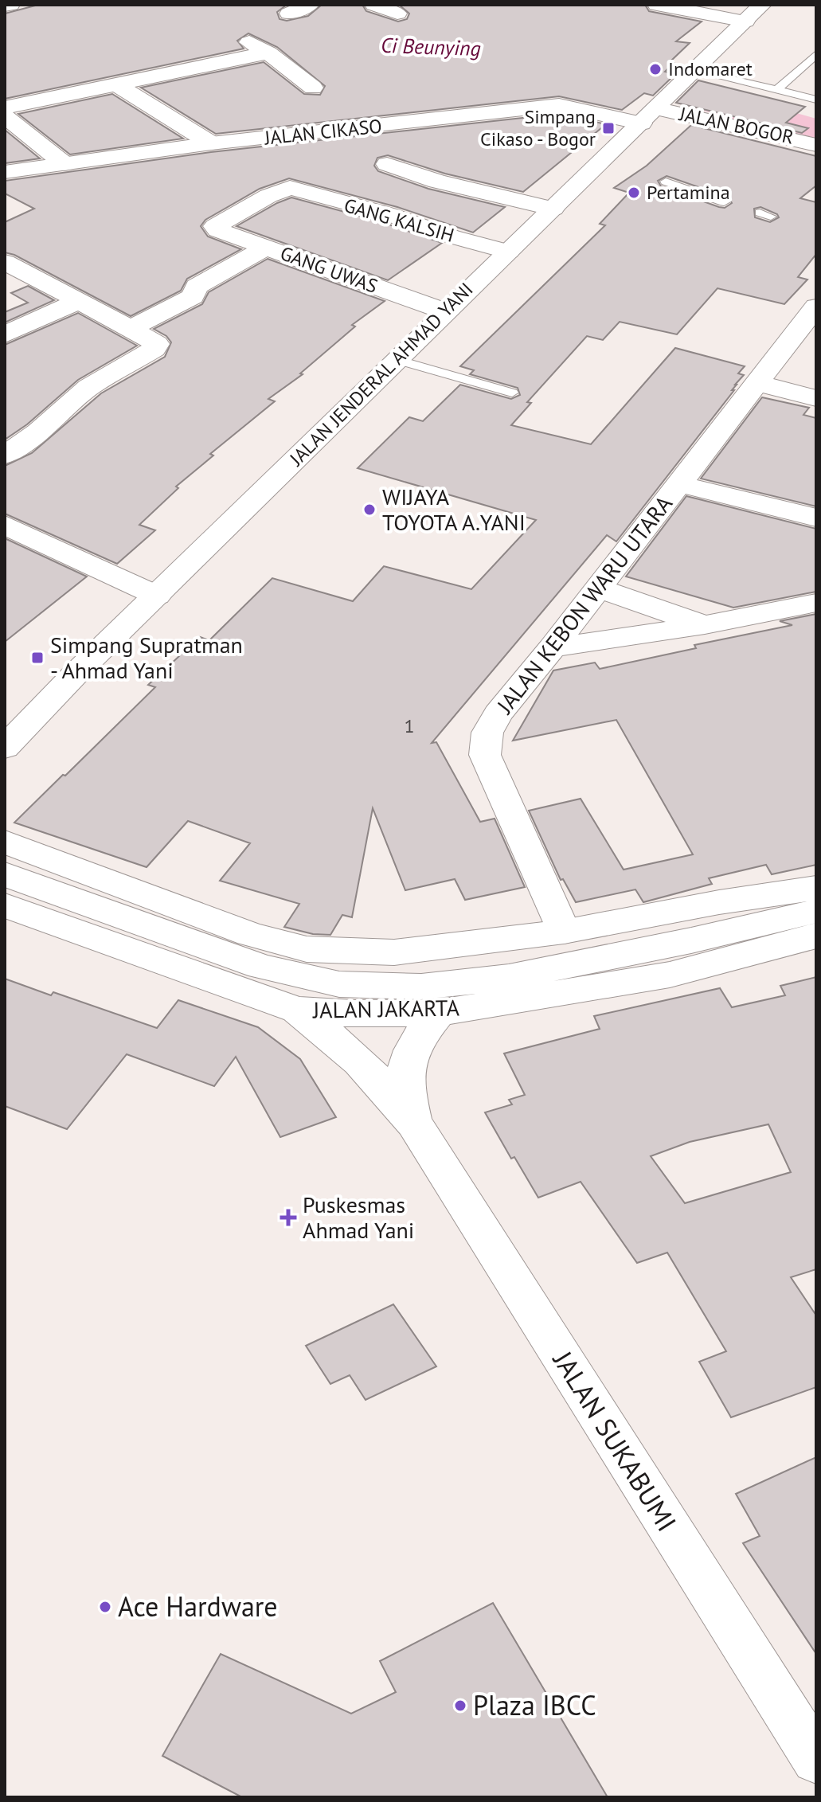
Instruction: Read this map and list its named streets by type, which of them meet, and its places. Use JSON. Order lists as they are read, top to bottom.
{
  "streets": {
    "street": [
      "JALAN BOGOR",
      "JALAN CIKASO",
      "GANG KALSIH",
      "GANG UWAS",
      "JALAN JENDERAL AHMAD YANI",
      "JALAN KEBON WARU UTARA",
      "JALAN JAKARTA",
      "JALAN SUKABUMI"
    ]
  },
  "crossings": [
    ["JALAN BOGOR", "JALAN CIKASO"],
    ["JALAN BOGOR", "JALAN JENDERAL AHMAD YANI"],
    ["JALAN CIKASO", "JALAN JENDERAL AHMAD YANI"],
    ["GANG KALSIH", "GANG UWAS"],
    ["GANG KALSIH", "JALAN JENDERAL AHMAD YANI"],
    ["GANG UWAS", "JALAN JENDERAL AHMAD YANI"],
    ["JALAN JAKARTA", "JALAN SUKABUMI"]
  ],
  "water": ["Ci Beunying"],
  "places": {
    "other": [
      "Indomaret",
      "Pertamina",
      "WIJAYA TOYOTA A.YANI",
      "Ace Hardware",
      "Plaza IBCC"
    ],
    "transit": ["Simpang Cikaso - Bogor", "Simpang Supratman - Ahmad Yani"],
    "health": ["Puskesmas Ahmad Yani"]
  },
  "house_numbers": ["1"]
}
